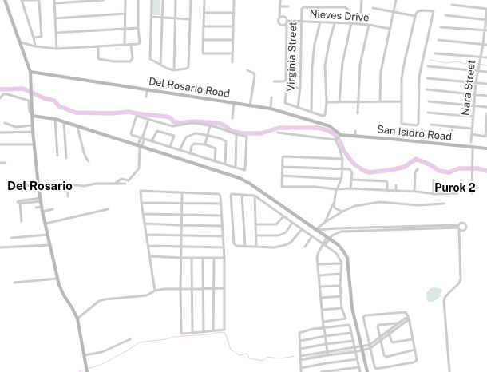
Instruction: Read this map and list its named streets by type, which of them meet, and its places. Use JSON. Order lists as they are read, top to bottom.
{
  "streets": {
    "main road": ["Del Rosario Road", "San Isidro Road"],
    "street": ["Nieves Drive", "Virginia Street", "Nara Street"]
  },
  "crossings": [
    ["Nieves Drive", "Virginia Street"],
    ["Del Rosario Road", "San Isidro Road"]
  ],
  "districts": ["Del Rosario", "Purok 2"]
}
